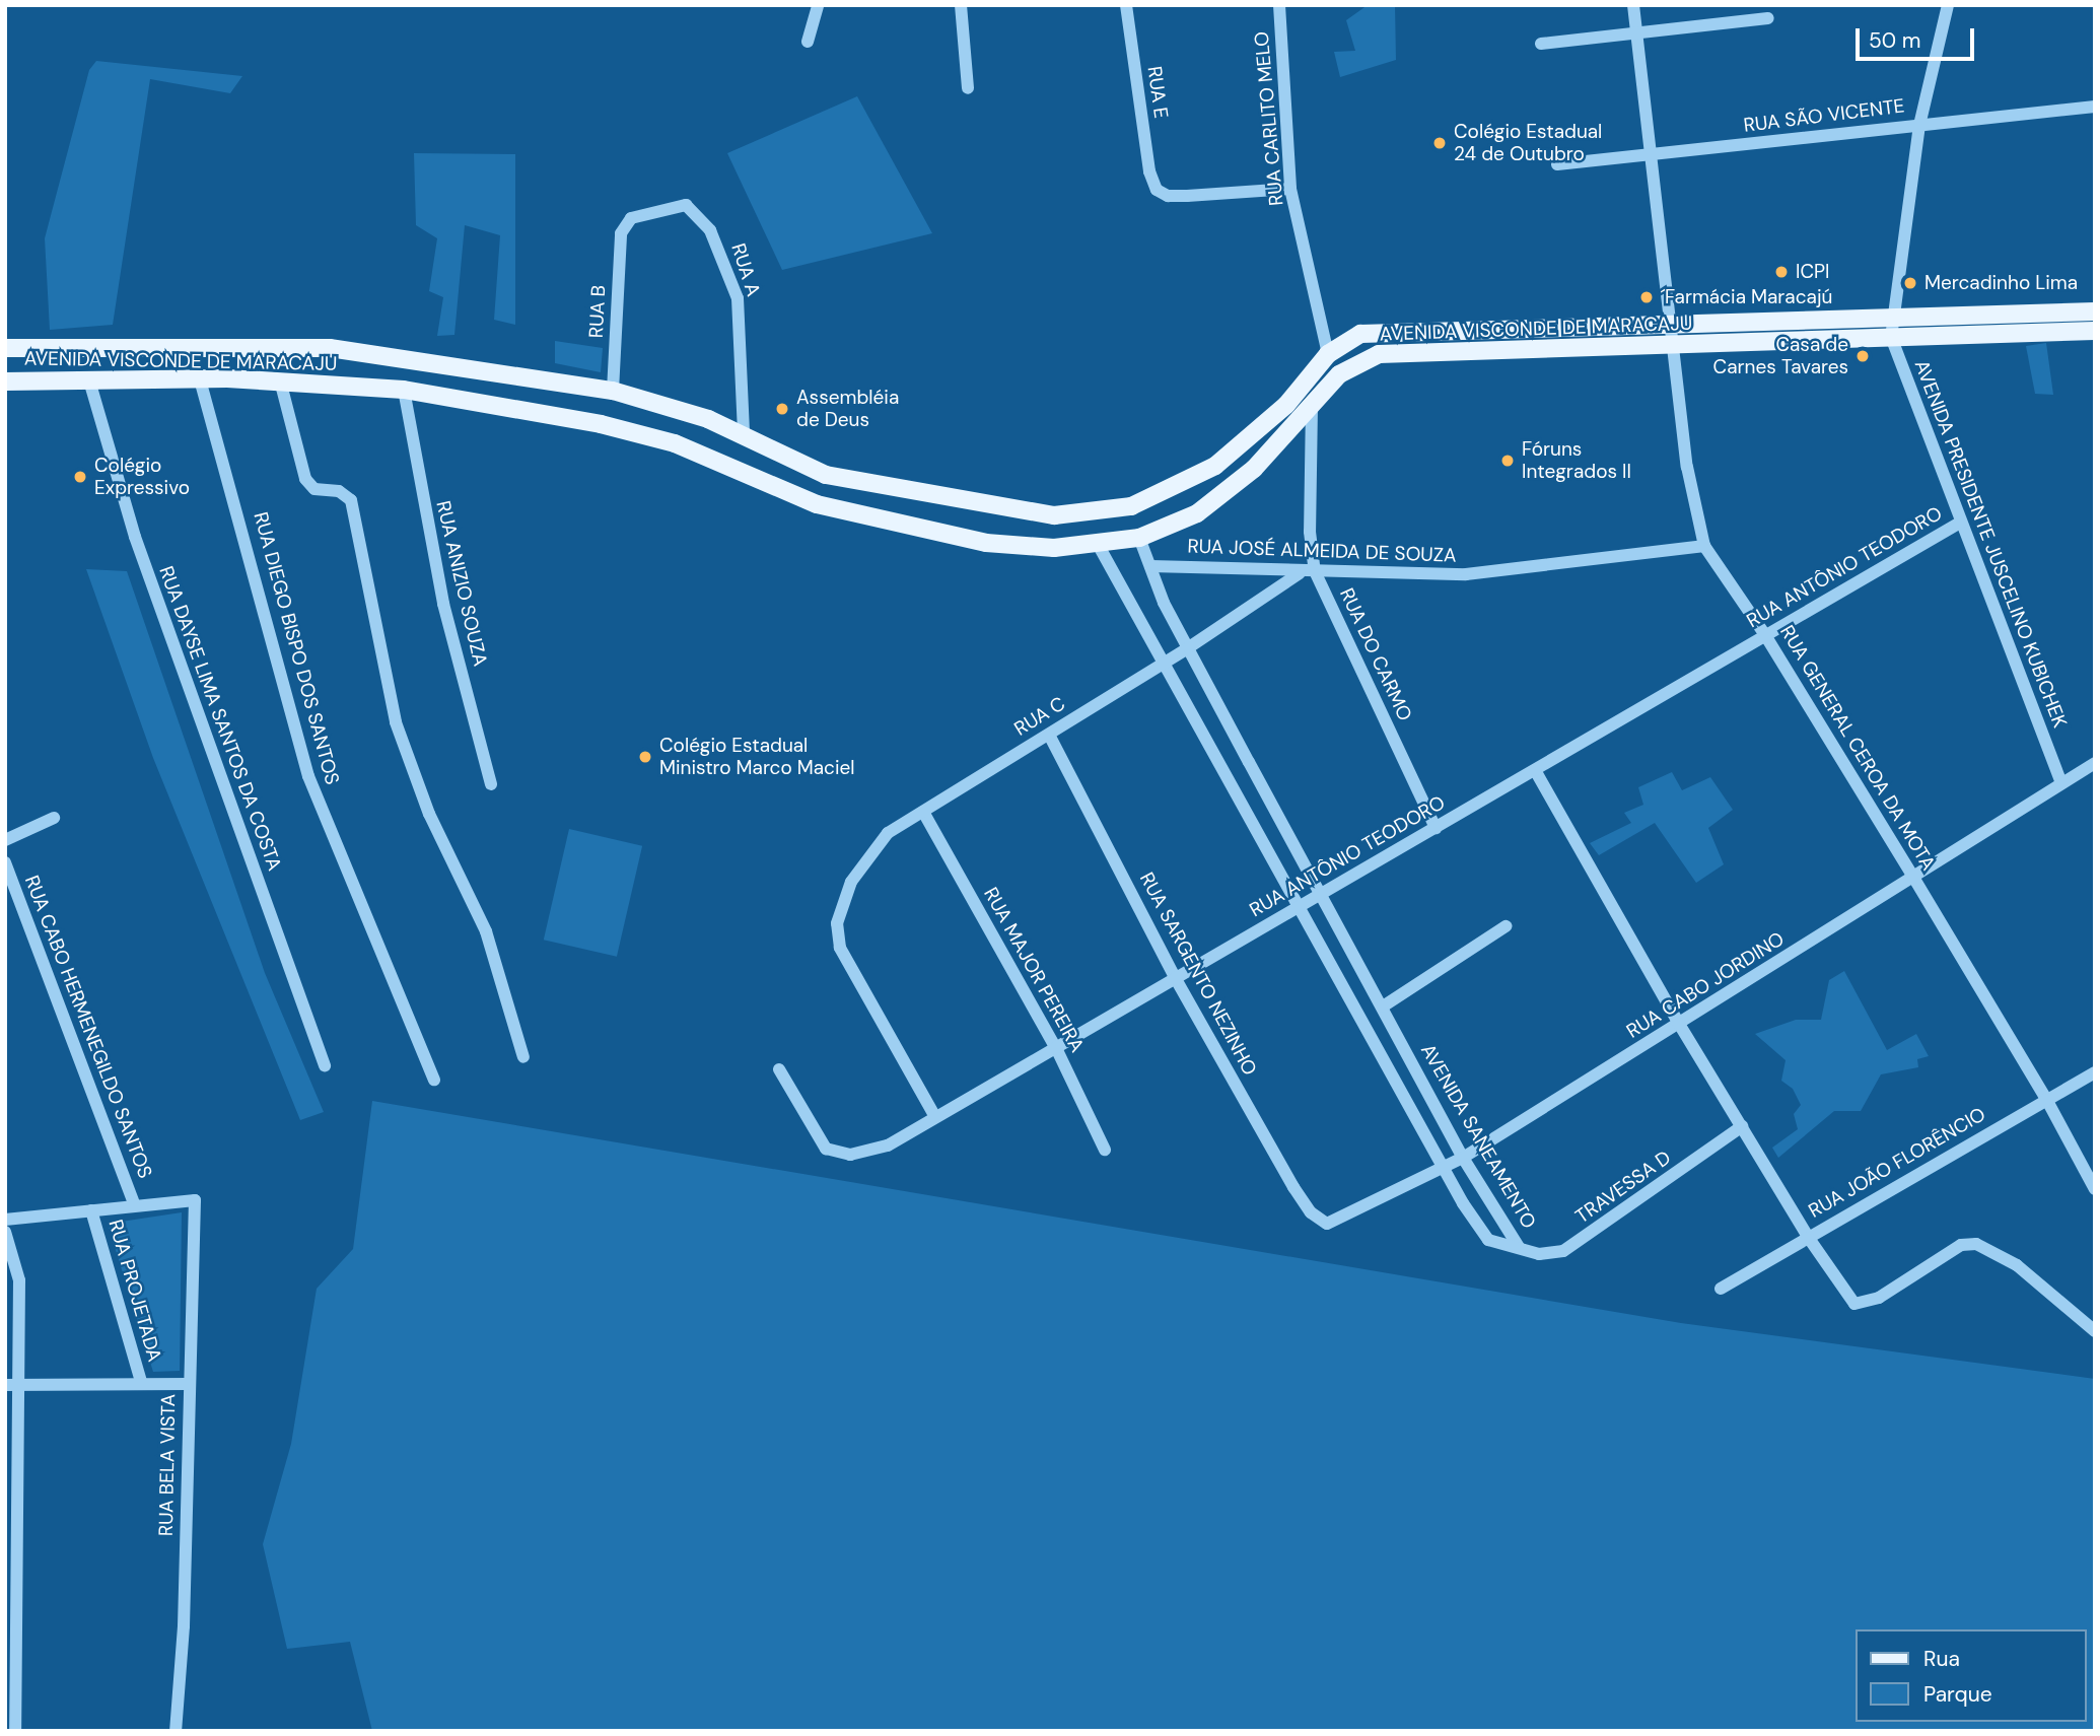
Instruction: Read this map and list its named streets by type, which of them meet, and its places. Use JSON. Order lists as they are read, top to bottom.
{
  "streets": {
    "main road": ["AVENIDA VISCONDE DE MARACAJU"],
    "street": [
      "RUA E",
      "RUA SÃO VICENTE",
      "RUA CARLITO MELO",
      "RUA A",
      "RUA B",
      "AVENIDA PRESIDENTE JUSCELINO KUBICHEK",
      "RUA JOSÉ ALMEIDA DE SOUZA",
      "RUA ANTÔNIO TEODORO",
      "RUA ANIZIO SOUZA",
      "RUA DIEGO BISPO DOS SANTOS",
      "RUA DO CARMO",
      "RUA C",
      "RUA DAYSE LIMA SANTOS DA COSTA",
      "RUA GENERAL CEROA DA MOTA",
      "RUA MAJOR PEREIRA",
      "RUA SARGENTO NEZINHO",
      "RUA CABO JORDINO",
      "RUA CABO HERMENEGILDO SANTOS",
      "AVENIDA SANEAMENTO",
      "RUA JOÃO FLORÊNCIO",
      "TRAVESSA D",
      "RUA PROJETADA",
      "RUA BELA VISTA"
    ]
  },
  "crossings": [
    ["RUA E", "RUA CARLITO MELO"],
    ["RUA SÃO VICENTE", "AVENIDA PRESIDENTE JUSCELINO KUBICHEK"],
    ["RUA SÃO VICENTE", "RUA GENERAL CEROA DA MOTA"],
    ["RUA CARLITO MELO", "AVENIDA VISCONDE DE MARACAJU"],
    ["RUA A", "RUA B"],
    ["RUA A", "AVENIDA VISCONDE DE MARACAJU"],
    ["RUA B", "AVENIDA VISCONDE DE MARACAJU"],
    ["AVENIDA VISCONDE DE MARACAJU", "AVENIDA PRESIDENTE JUSCELINO KUBICHEK"],
    ["AVENIDA VISCONDE DE MARACAJU", "RUA ANIZIO SOUZA"],
    ["AVENIDA VISCONDE DE MARACAJU", "RUA DIEGO BISPO DOS SANTOS"],
    ["AVENIDA VISCONDE DE MARACAJU", "RUA DO CARMO"],
    ["AVENIDA VISCONDE DE MARACAJU", "RUA DAYSE LIMA SANTOS DA COSTA"],
    ["AVENIDA VISCONDE DE MARACAJU", "RUA GENERAL CEROA DA MOTA"],
    ["AVENIDA VISCONDE DE MARACAJU", "AVENIDA SANEAMENTO"],
    ["AVENIDA PRESIDENTE JUSCELINO KUBICHEK", "RUA ANTÔNIO TEODORO"],
    ["AVENIDA PRESIDENTE JUSCELINO KUBICHEK", "RUA CABO JORDINO"],
    ["RUA JOSÉ ALMEIDA DE SOUZA", "RUA DO CARMO"],
    ["RUA JOSÉ ALMEIDA DE SOUZA", "RUA C"],
    ["RUA JOSÉ ALMEIDA DE SOUZA", "RUA GENERAL CEROA DA MOTA"],
    ["RUA JOSÉ ALMEIDA DE SOUZA", "AVENIDA SANEAMENTO"],
    ["RUA ANTÔNIO TEODORO", "RUA DO CARMO"],
    ["RUA ANTÔNIO TEODORO", "RUA C"],
    ["RUA ANTÔNIO TEODORO", "RUA GENERAL CEROA DA MOTA"],
    ["RUA ANTÔNIO TEODORO", "RUA MAJOR PEREIRA"],
    ["RUA ANTÔNIO TEODORO", "RUA SARGENTO NEZINHO"],
    ["RUA ANTÔNIO TEODORO", "AVENIDA SANEAMENTO"],
    ["RUA C", "RUA MAJOR PEREIRA"],
    ["RUA C", "RUA SARGENTO NEZINHO"],
    ["RUA C", "AVENIDA SANEAMENTO"],
    ["RUA GENERAL CEROA DA MOTA", "RUA CABO JORDINO"],
    ["RUA GENERAL CEROA DA MOTA", "RUA JOÃO FLORÊNCIO"],
    ["RUA SARGENTO NEZINHO", "RUA CABO JORDINO"],
    ["RUA CABO JORDINO", "AVENIDA SANEAMENTO"],
    ["RUA CABO HERMENEGILDO SANTOS", "RUA BELA VISTA"],
    ["AVENIDA SANEAMENTO", "TRAVESSA D"]
  ],
  "places": [
    "Colégio Estadual 24 de Outubro",
    "ICPI",
    "Mercadinho Lima",
    "´Farmácia Maracajú",
    "Casa de Carnes Tavares",
    "Assembléia de Deus",
    "Fóruns Integrados II",
    "Colégio Expressivo",
    "Colégio Estadual Ministro Marco Maciel"
  ],
  "legend": ["Rua", "Parque"],
  "scale_bar": "50 m"
}
